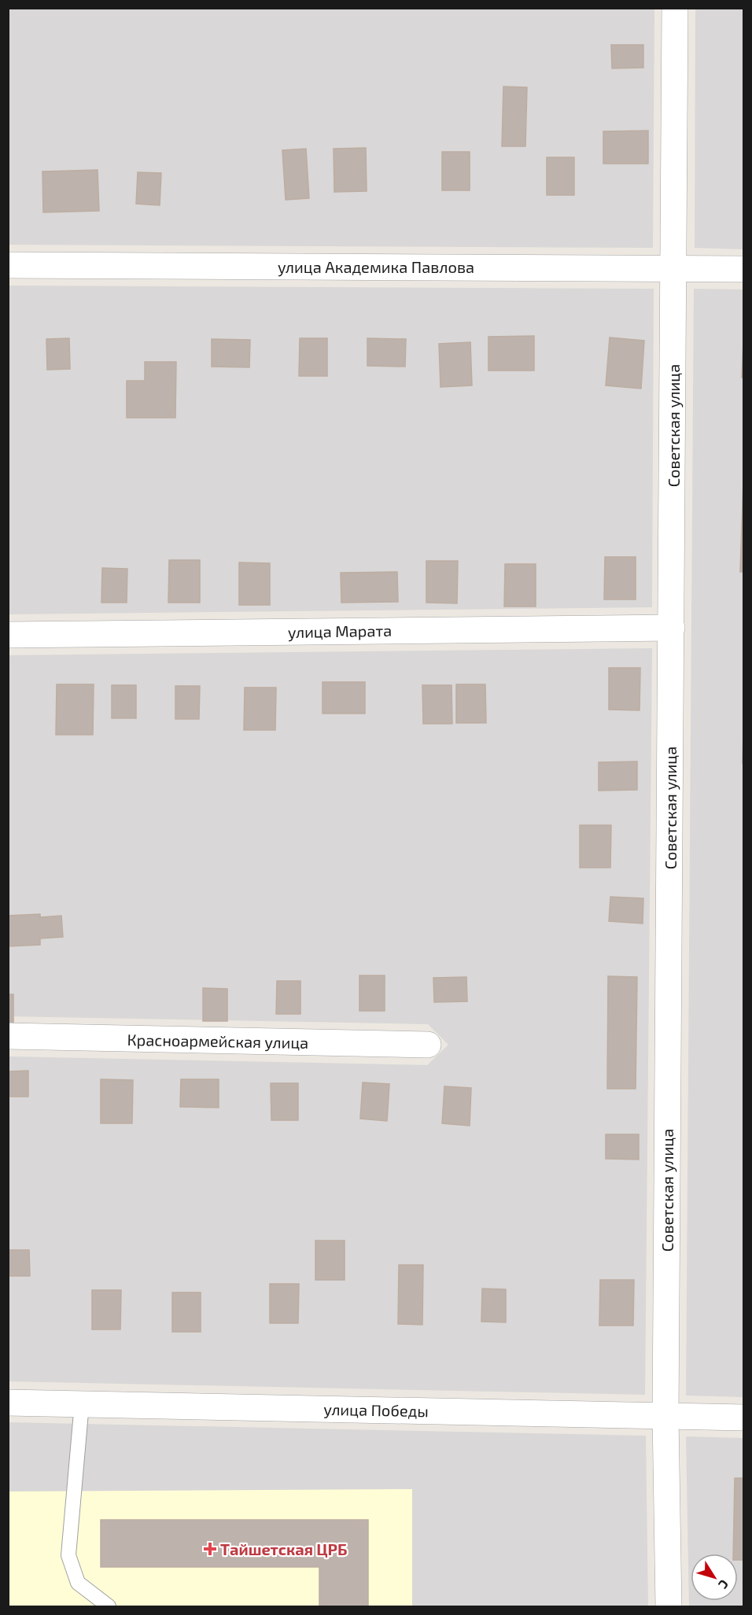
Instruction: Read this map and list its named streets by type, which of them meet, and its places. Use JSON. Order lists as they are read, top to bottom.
{
  "streets": {
    "street": [
      "улица Академика Павлова",
      "Советская улица",
      "улица Марата",
      "Красноармейская улица",
      "улица Победы"
    ]
  },
  "crossings": [
    ["улица Академика Павлова", "Советская улица"],
    ["Советская улица", "улица Марата"],
    ["Советская улица", "улица Победы"]
  ],
  "places": {
    "health": ["Тайшетская ЦРБ"]
  },
  "north": "bottom right"
}
